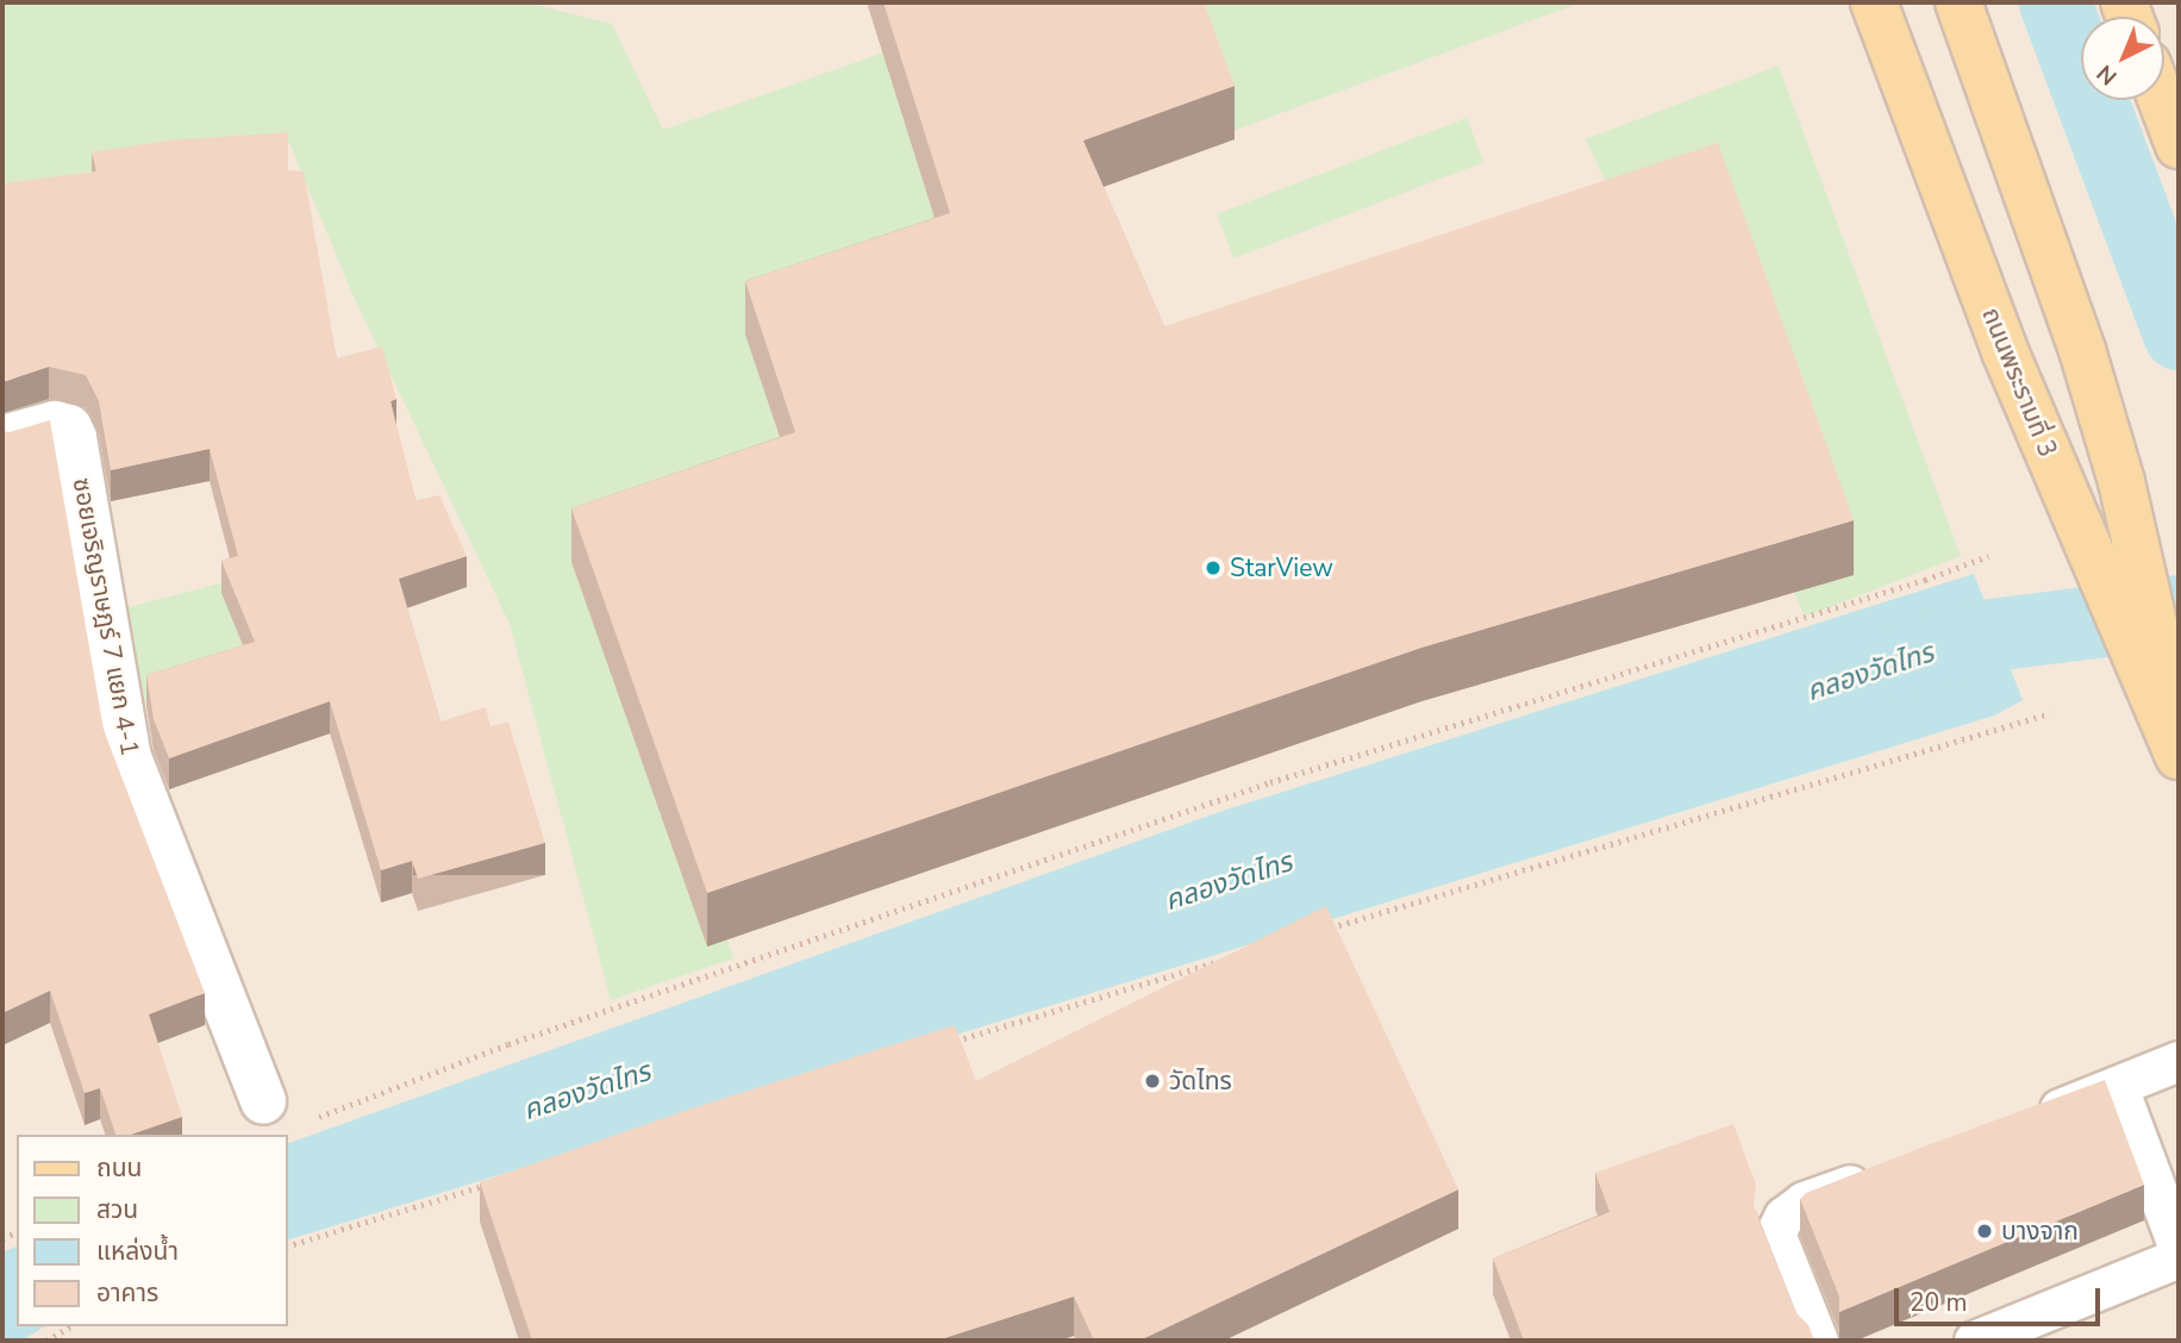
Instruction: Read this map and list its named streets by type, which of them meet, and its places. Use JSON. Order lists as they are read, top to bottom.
{
  "streets": {
    "main road": ["ถนนพระรามที่ 3"],
    "street": ["ซอยเจริญราษฎร์ 7 แยก 4-1"]
  },
  "water": ["คลองวัดไทร"],
  "places": ["StarView", "วัดไทร", "บางจาก"],
  "legend": [
    "ถนน",
    "สวน",
    "แหล่งน้ำ",
    "อาคาร"
  ],
  "scale_bar": "20 m",
  "north": "bottom left"
}
